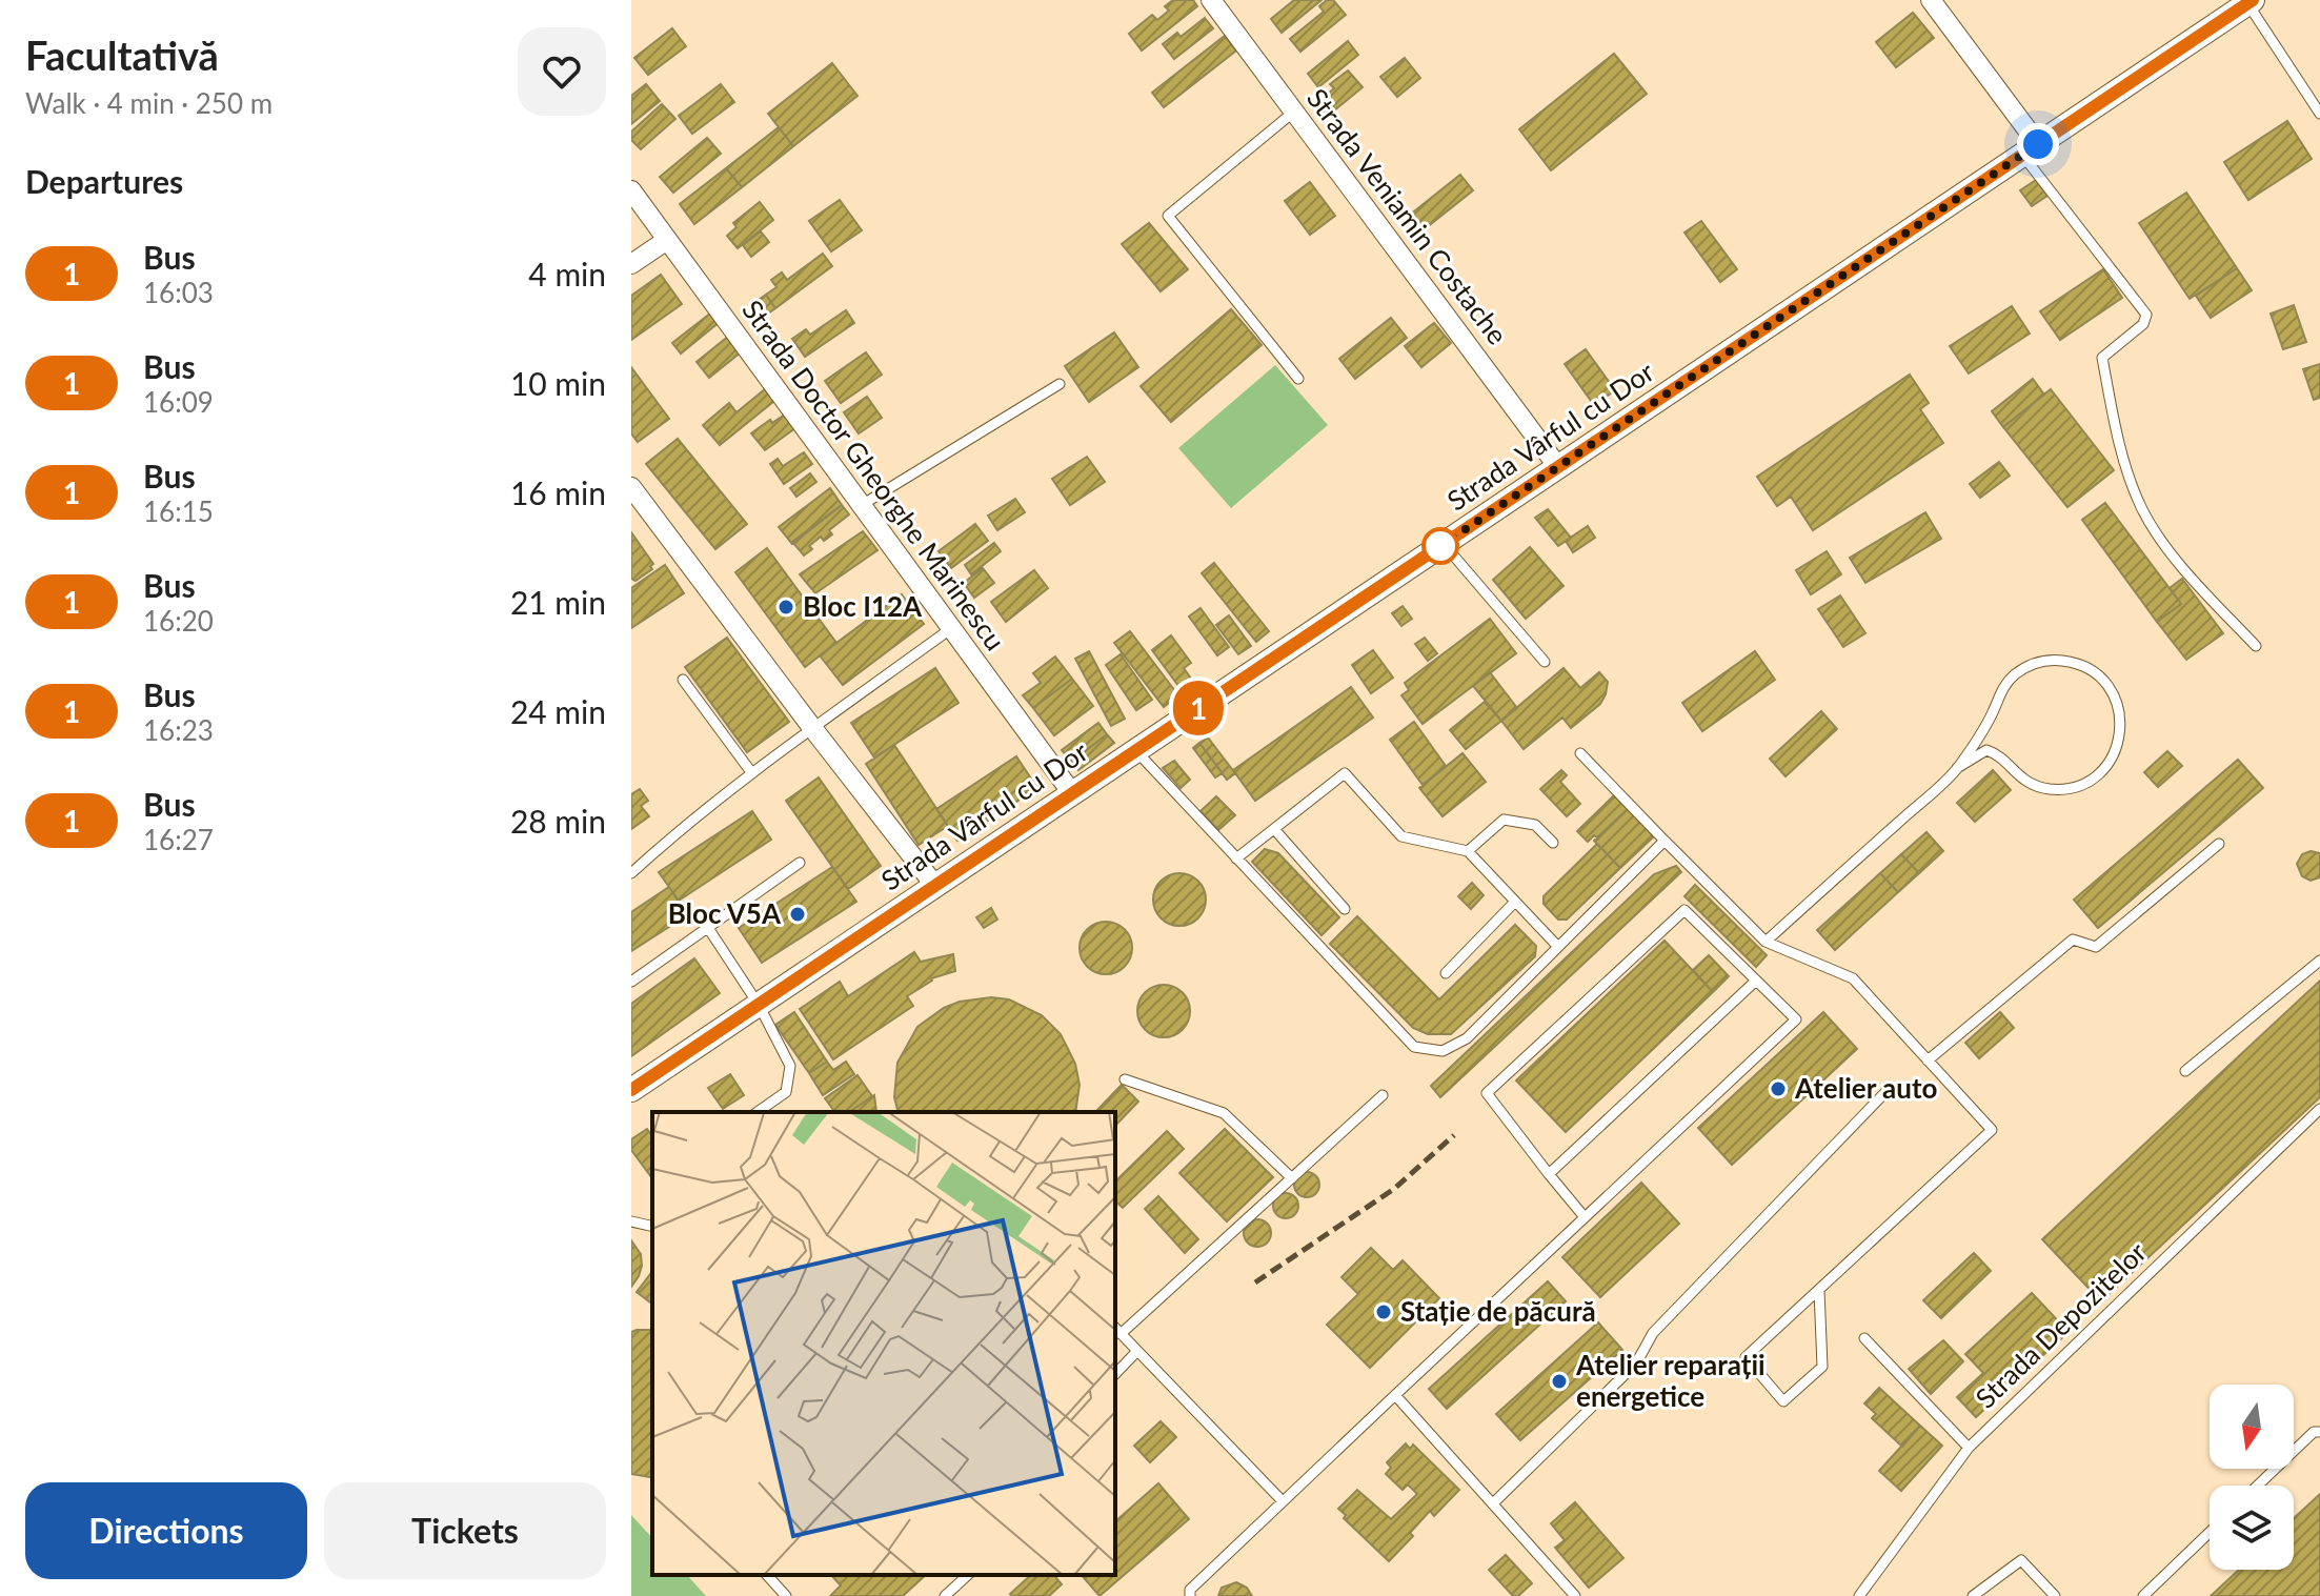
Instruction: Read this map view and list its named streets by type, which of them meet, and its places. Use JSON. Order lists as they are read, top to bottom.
{
  "streets": {
    "street": ["Strada Veniamin Costache", "Strada Vârful cu Dor", "Strada Doctor Gheorghe Marinescu"],
    "lane": ["Strada Depozitelor"]
  },
  "crossings": [
    ["Strada Veniamin Costache", "Strada Vârful cu Dor"],
    ["Strada Vârful cu Dor", "Strada Doctor Gheorghe Marinescu"]
  ],
  "places": [
    "Bloc I12A",
    "Bloc V5A",
    "Atelier auto",
    "Stație de păcură",
    "Atelier reparații energetice"
  ],
  "lines": ["bus line 1"],
  "north": "bottom",
  "page": {
    "heading": [
      ["Facultativă", "Walk · 4 min · 250 m"],
      "Departures"
    ],
    "on_map": "1",
    "list": [
      {
        "mark": "1",
        "name": "Bus",
        "note": "16:03",
        "value": "4 min"
      },
      {
        "mark": "1",
        "name": "Bus",
        "note": "16:09",
        "value": "10 min"
      },
      {
        "mark": "1",
        "name": "Bus",
        "note": "16:15",
        "value": "16 min"
      },
      {
        "mark": "1",
        "name": "Bus",
        "note": "16:20",
        "value": "21 min"
      },
      {
        "mark": "1",
        "name": "Bus",
        "note": "16:23",
        "value": "24 min"
      },
      {
        "mark": "1",
        "name": "Bus",
        "note": "16:27",
        "value": "28 min"
      }
    ],
    "buttons": ["Directions", "Tickets"]
  }
}
